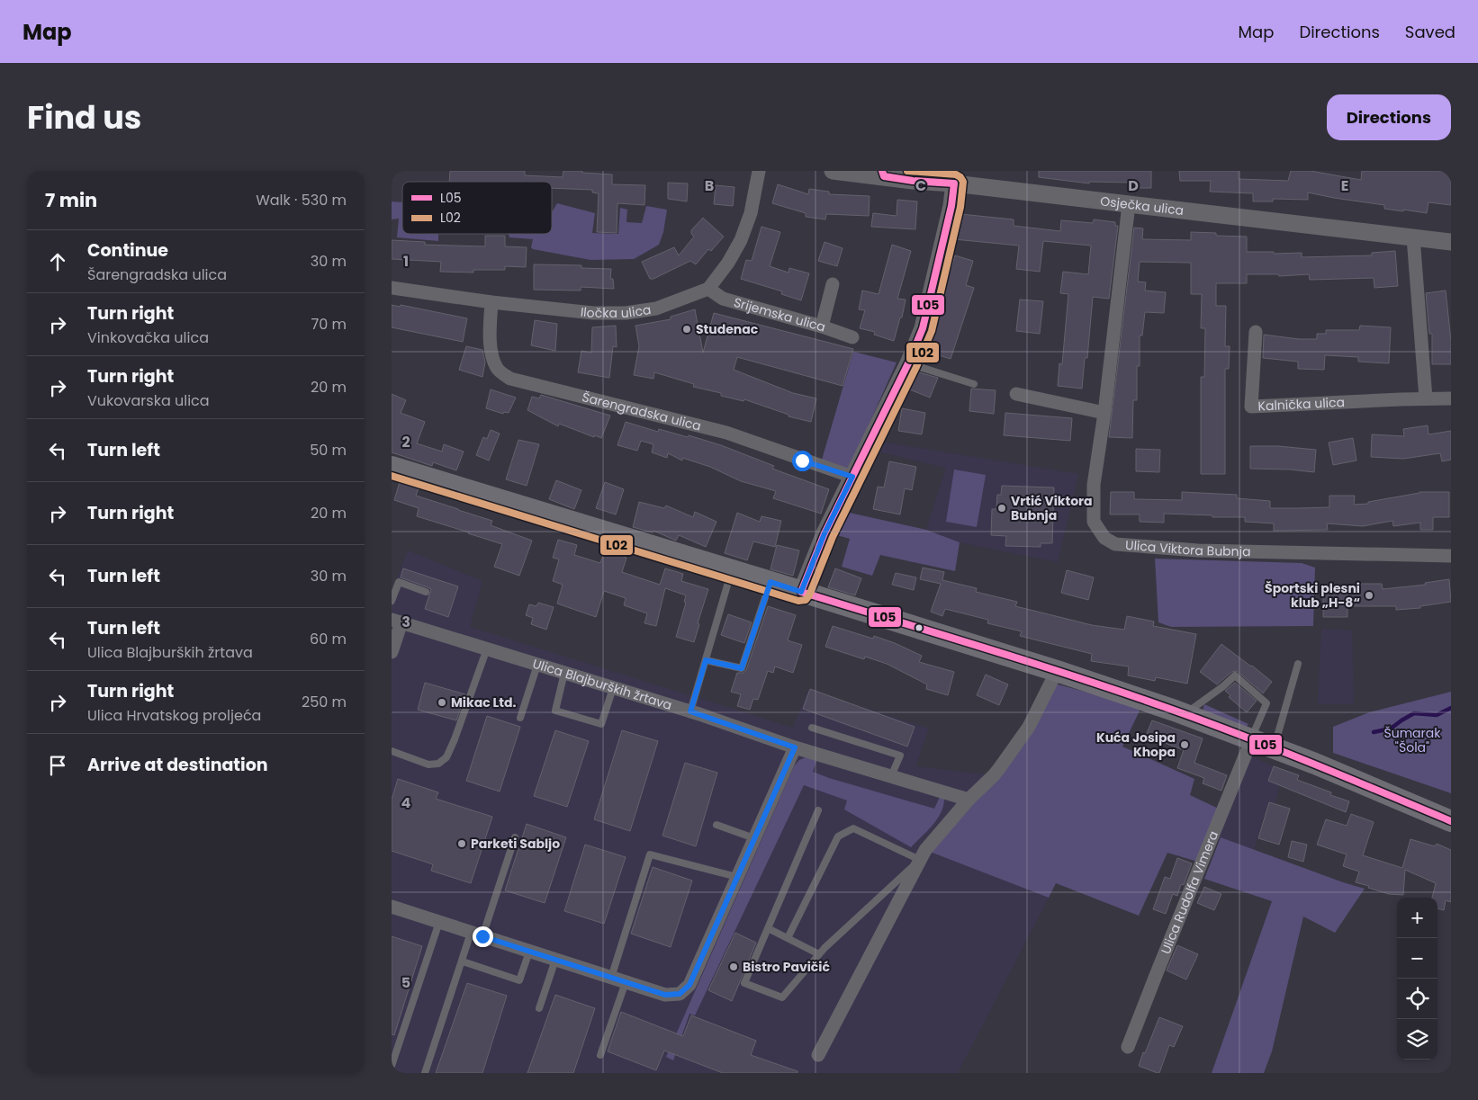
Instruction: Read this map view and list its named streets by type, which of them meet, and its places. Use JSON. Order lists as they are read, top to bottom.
{
  "streets": {
    "street": [
      "Osječka ulica",
      "Iločka ulica",
      "Srijemska ulica",
      "Kalnička ulica",
      "Šarengradska ulica",
      "Ulica Viktora Bubnja",
      "Ulica Blajburških žrtava",
      "Ulica Rudolfa Vimera"
    ]
  },
  "crossings": [
    ["Osječka ulica", "Ulica Viktora Bubnja"],
    ["Iločka ulica", "Srijemska ulica"],
    ["Iločka ulica", "Šarengradska ulica"]
  ],
  "parks": ["Šumarak \"Šola\""],
  "places": [
    "Studenac",
    "Vrtić Viktora Bubnja",
    "Športski plesni klub „H-8“",
    "Mikac Ltd.",
    "Kuća Josipa Khopa",
    "Parketi Sabljo",
    "Bistro Pavičić"
  ],
  "lines": ["transit line L05", "transit line L02"],
  "legend": ["L05", "L02"],
  "page": {
    "header": "Map",
    "nav": ["Map", "Directions", "Saved"],
    "title": "Find us",
    "buttons": "Directions",
    "heading": ["7 min", "Walk · 530 m"],
    "list": [
      ["Continue", "Šarengradska ulica", "30 m"],
      ["Turn right", "Vinkovačka ulica", "70 m"],
      ["Turn right", "Vukovarska ulica", "20 m"],
      ["Turn left", "50 m"],
      ["Turn right", "20 m"],
      ["Turn left", "30 m"],
      ["Turn left", "Ulica Blajburških žrtava", "60 m"],
      ["Turn right", "Ulica Hrvatskog proljeća", "250 m"],
      "Arrive at destination"
    ],
    "map_buttons": ["+", "−"]
  },
  "grid": {
    "columns": [
      "B",
      "C",
      "D",
      "E"
    ],
    "rows": [
      "1",
      "2",
      "3",
      "4",
      "5"
    ]
  }
}
